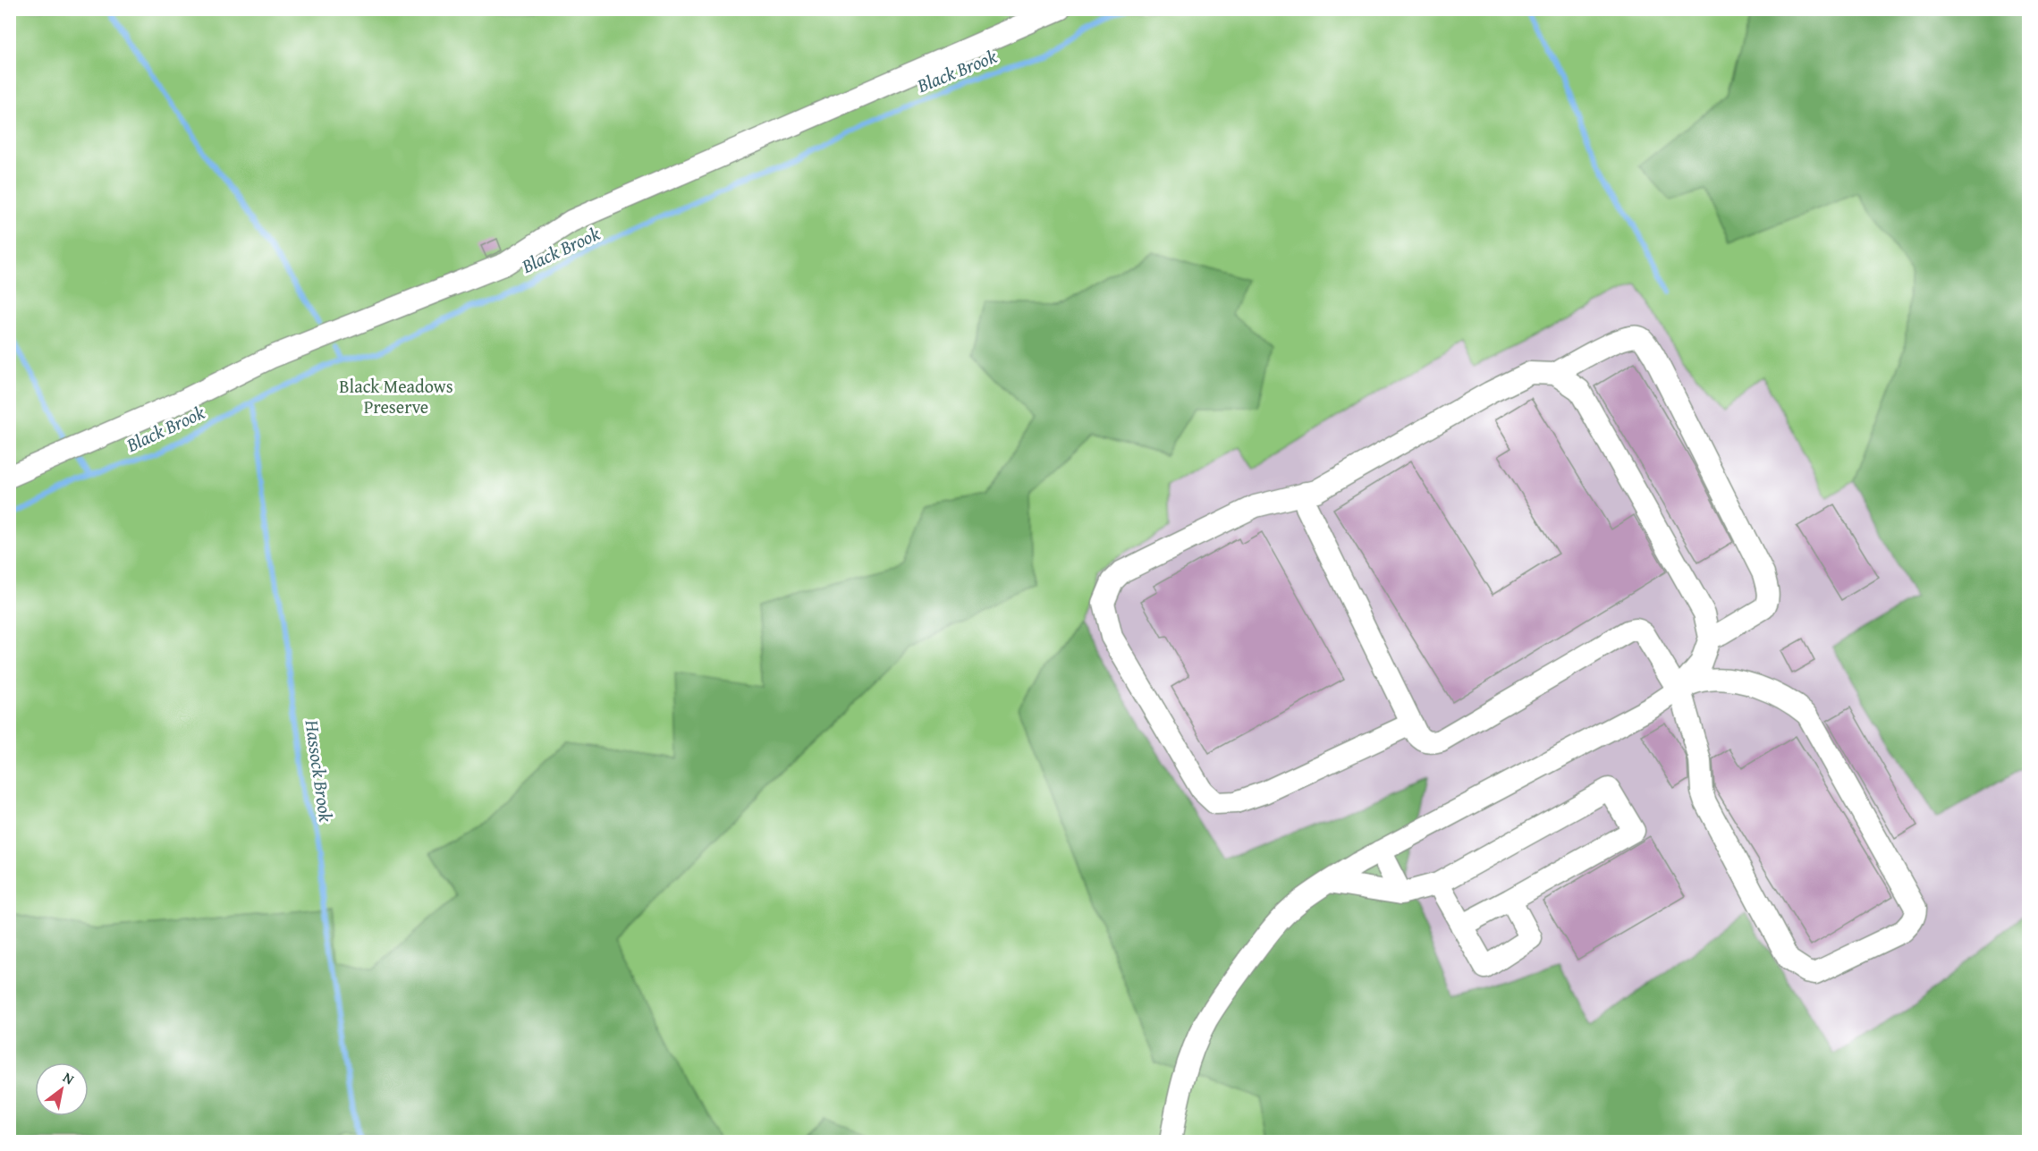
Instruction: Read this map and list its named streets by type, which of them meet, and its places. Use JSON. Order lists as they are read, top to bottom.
{
  "water": ["Black Brook", "Hassock Brook"],
  "parks": ["Black Meadows Preserve"],
  "north": "top right"
}
